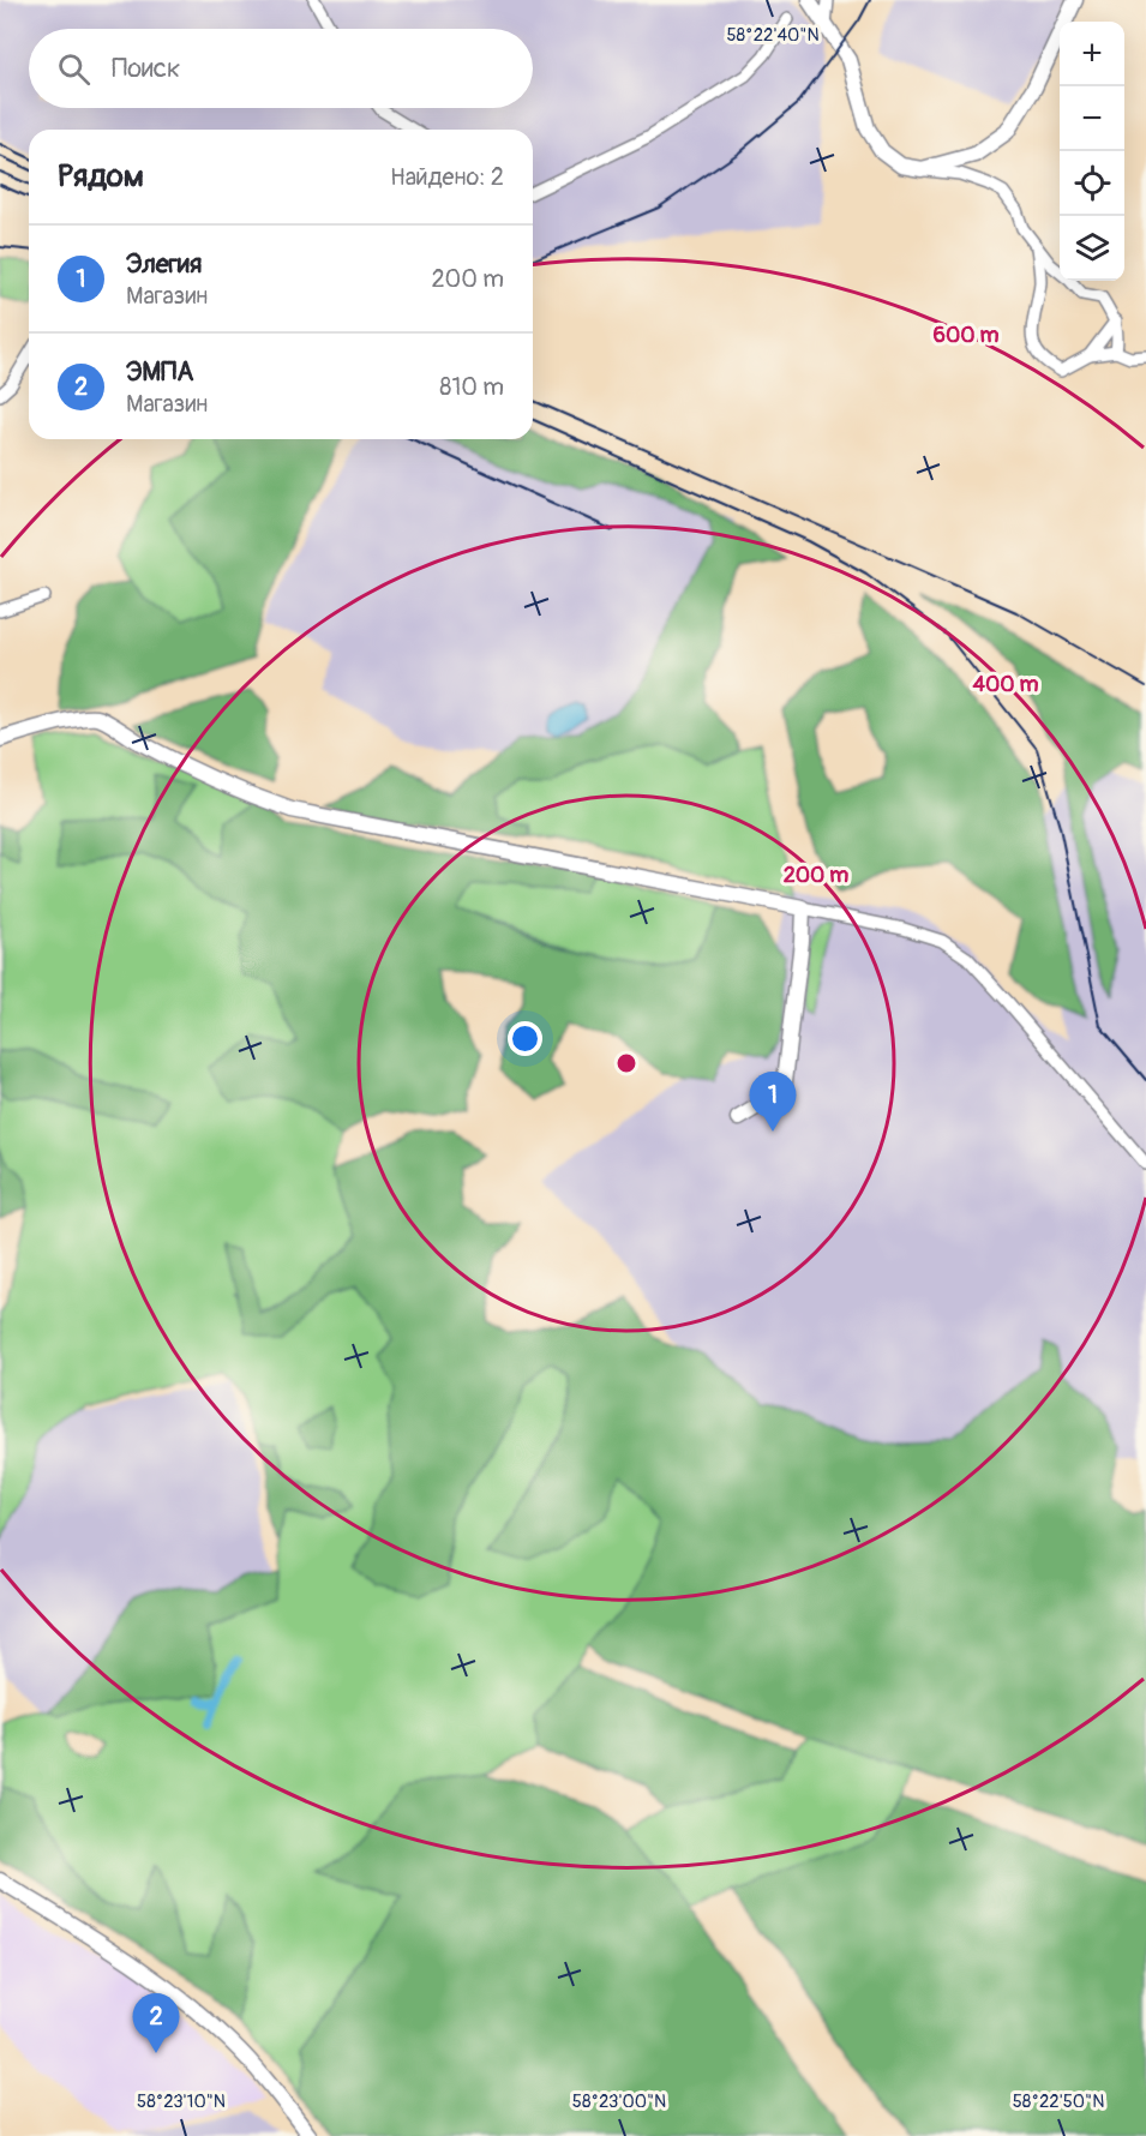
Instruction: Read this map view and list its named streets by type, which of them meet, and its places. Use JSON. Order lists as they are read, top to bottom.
{
  "page": {
    "map_buttons": ["+", "−"],
    "search": "Поиск",
    "heading": ["Рядом", "Найдено: 2"],
    "list": [
      {
        "mark": "1",
        "name": "Элегия",
        "note": "Магазин",
        "value": "200 m"
      },
      {
        "mark": "2",
        "name": "ЭМПА",
        "note": "Магазин",
        "value": "810 m"
      }
    ],
    "pins": ["1", "2"]
  },
  "coordinates": [
    "58°22'40\"N",
    "58°23'10\"N",
    "58°23'00\"N",
    "58°22'50\"N"
  ],
  "rings": ["600 m", "400 m", "200 m"]
}
